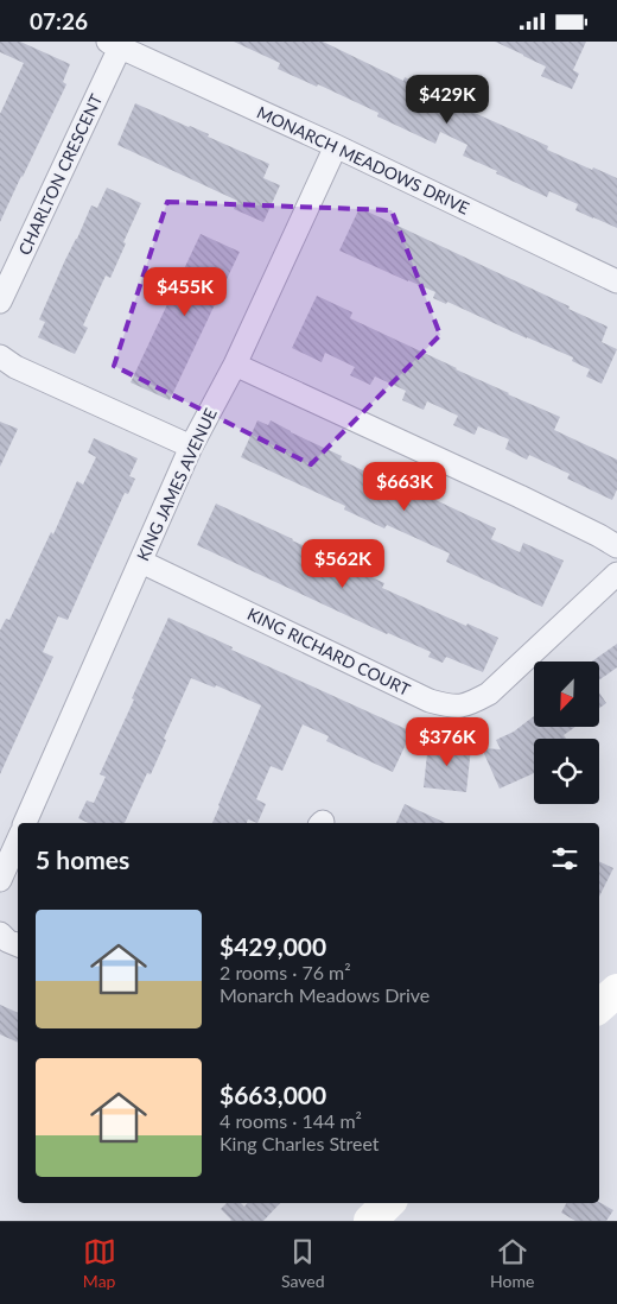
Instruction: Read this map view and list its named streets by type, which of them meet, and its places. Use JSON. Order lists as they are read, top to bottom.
{
  "streets": {
    "street": [
      "MONARCH MEADOWS DRIVE",
      "CHARLTON CRESCENT",
      "KING JAMES AVENUE",
      "KING RICHARD COURT"
    ]
  },
  "crossings": [
    ["MONARCH MEADOWS DRIVE", "CHARLTON CRESCENT"],
    ["MONARCH MEADOWS DRIVE", "KING JAMES AVENUE"],
    ["KING JAMES AVENUE", "KING RICHARD COURT"]
  ],
  "north": "bottom left",
  "page": {
    "status": "07:26",
    "price": [
      "$429K",
      "$455K",
      "$663K",
      "$562K",
      "$376K"
    ],
    "heading": "5 homes",
    "list": [
      {
        "name": "$429,000",
        "note": "2 rooms · 76 m² · Monarch Meadows Drive"
      },
      {
        "name": "$663,000",
        "note": "4 rooms · 144 m² · King Charles Street"
      }
    ],
    "tabs": ["Map", "Saved", "Home"]
  }
}
